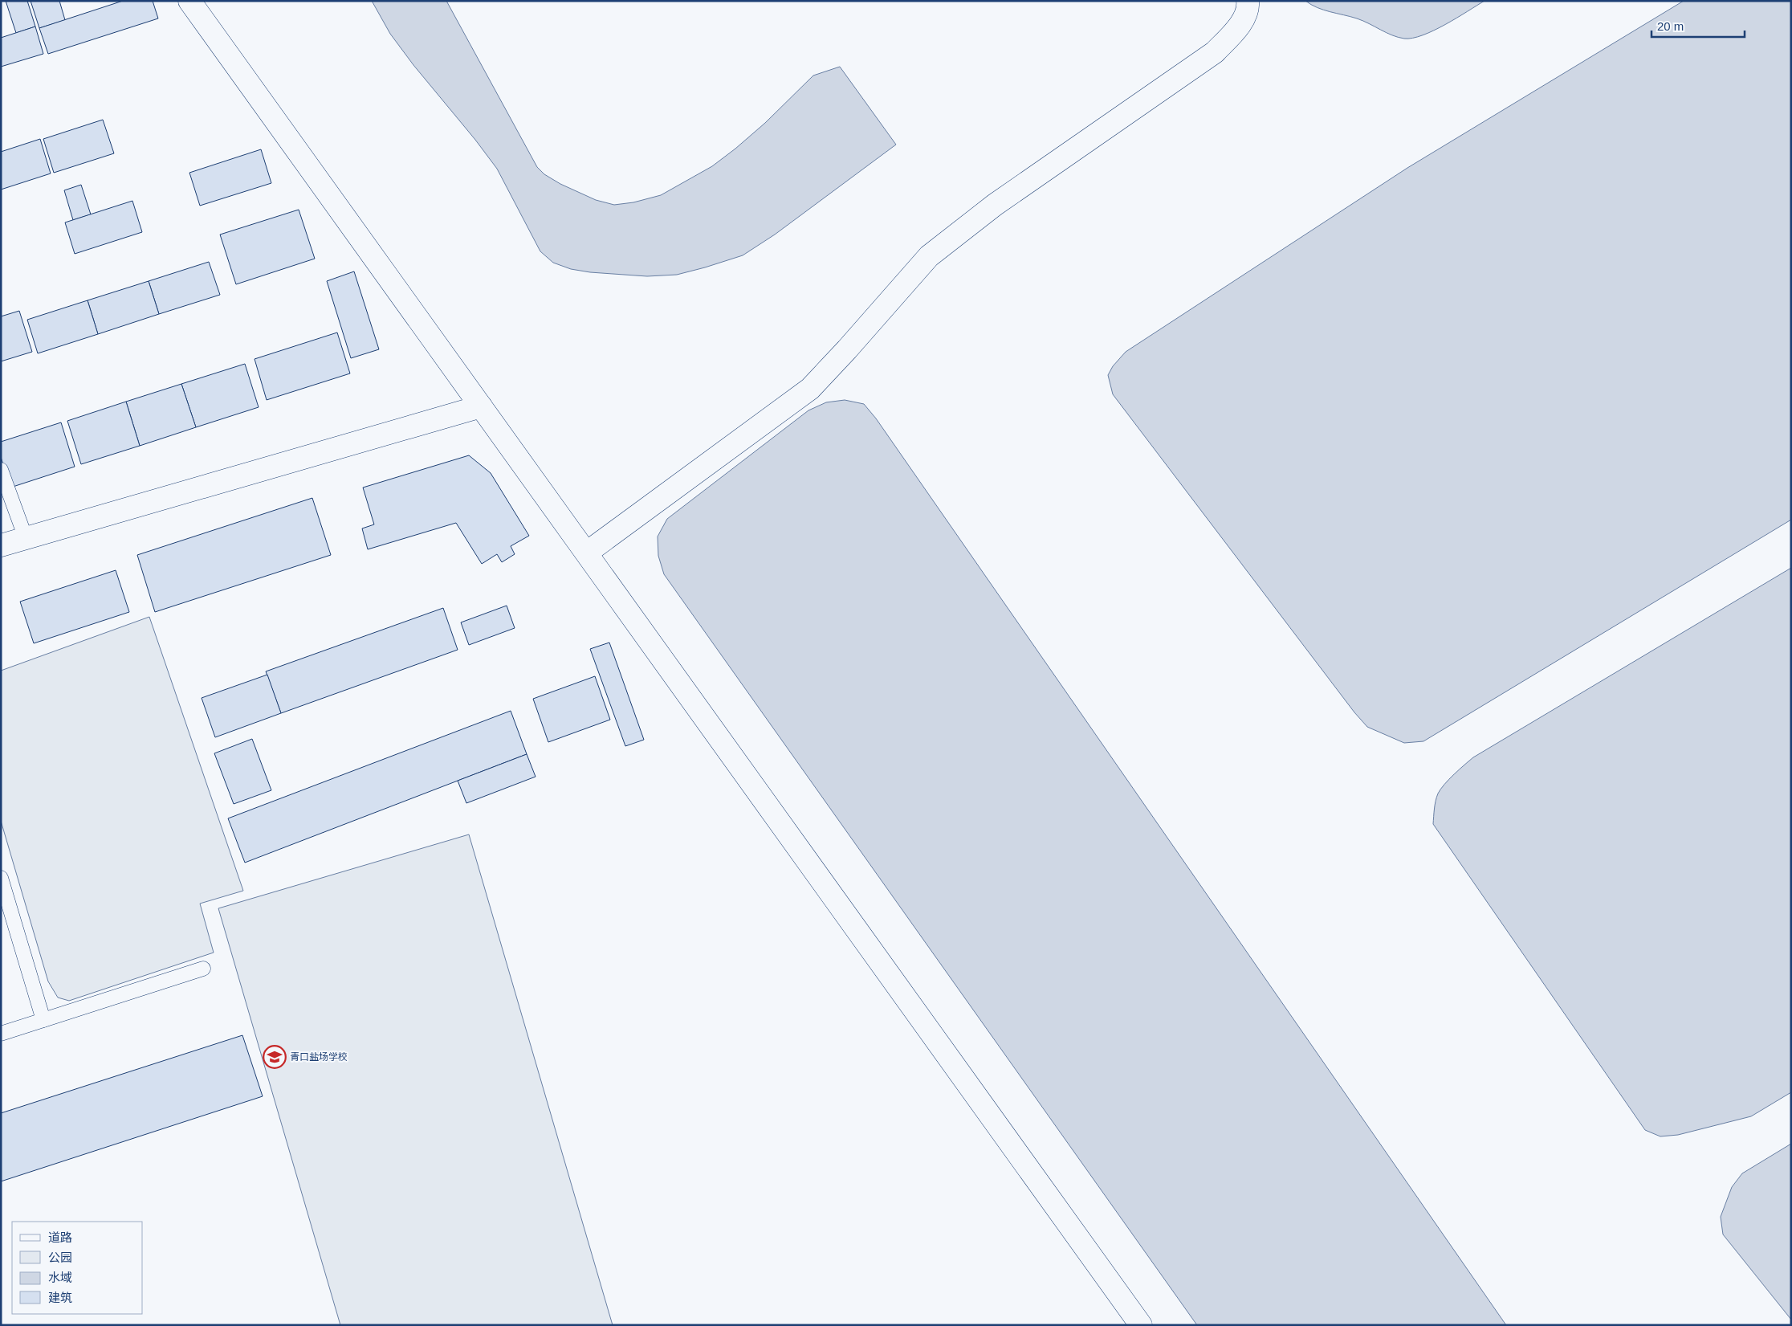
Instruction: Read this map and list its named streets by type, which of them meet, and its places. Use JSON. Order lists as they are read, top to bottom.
{
  "places": {
    "school or university": ["青口盐场学校"]
  },
  "legend": [
    "道路",
    "公园",
    "水域",
    "建筑"
  ],
  "scale_bar": "20 m"
}
